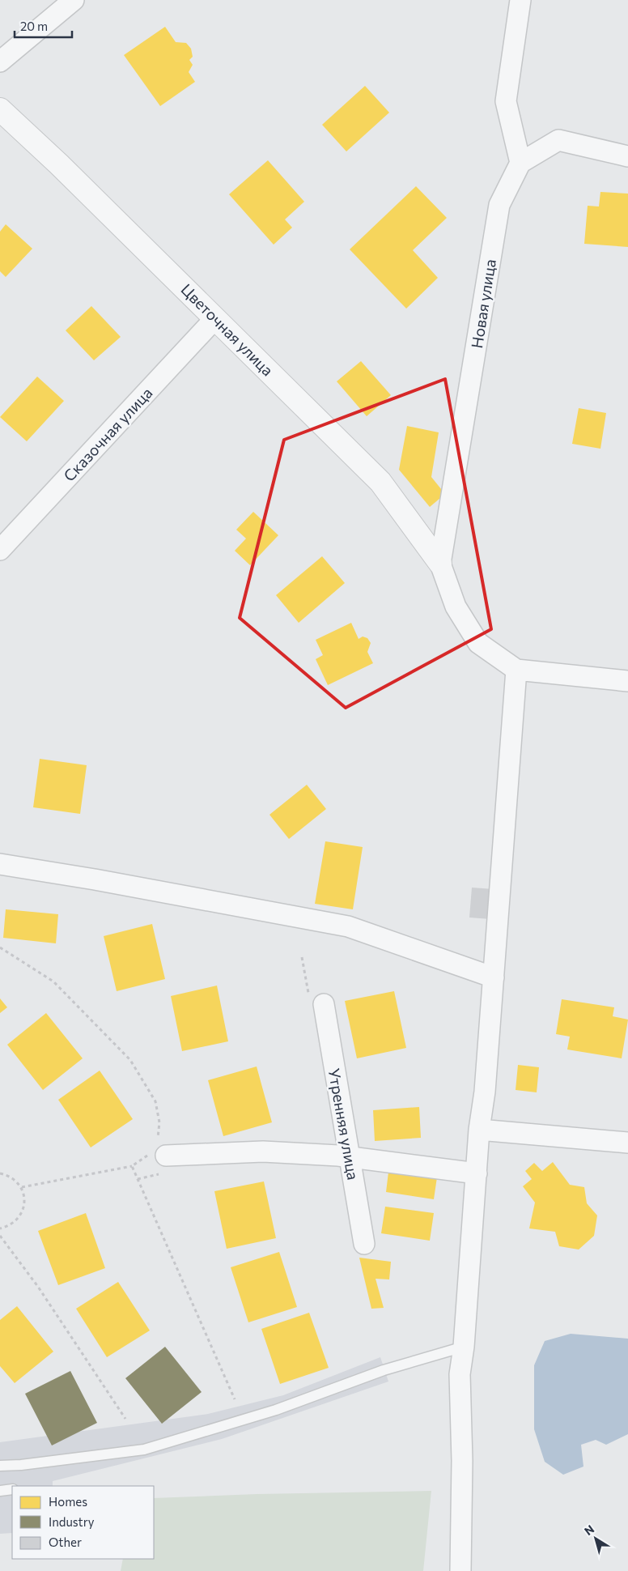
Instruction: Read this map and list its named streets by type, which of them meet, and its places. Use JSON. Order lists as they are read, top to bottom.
{
  "streets": {
    "street": [
      "Новая улица",
      "Цветочная улица",
      "Сказочная улица",
      "Утренняя улица"
    ]
  },
  "crossings": [
    ["Новая улица", "Цветочная улица"],
    ["Цветочная улица", "Сказочная улица"]
  ],
  "legend": ["Homes", "Industry", "Other"],
  "scale_bar": "20 m",
  "north": "top left"
}
